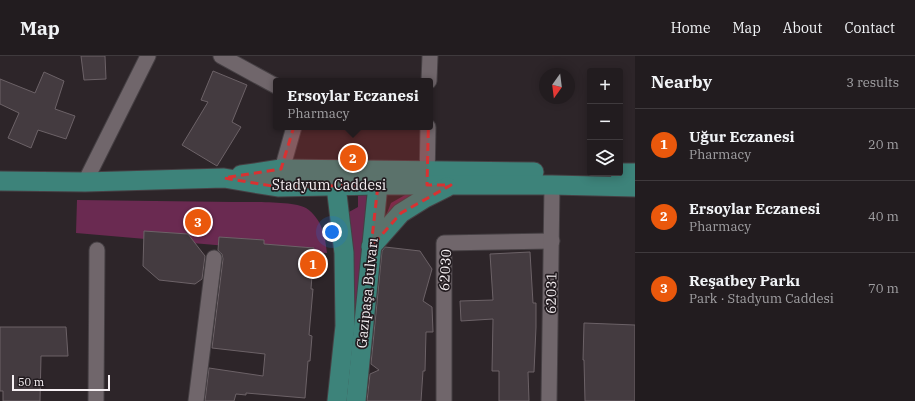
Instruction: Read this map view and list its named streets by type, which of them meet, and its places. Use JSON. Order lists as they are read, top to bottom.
{
  "streets": {
    "main road": ["Stadyum Caddesi", "Gazipaşa Bulvarı"],
    "street": ["62030", "62031"]
  },
  "crossings": [
    ["Stadyum Caddesi", "Gazipaşa Bulvarı"],
    ["Stadyum Caddesi", "62031"],
    ["62030", "62031"]
  ],
  "scale_bar": "50 m",
  "north": "bottom",
  "page": {
    "header": "Map",
    "nav": [
      "Home",
      "Map",
      "About",
      "Contact"
    ],
    "heading": ["Nearby", "3 results"],
    "map_buttons": ["+", "−"],
    "popup": ["Ersoylar Eczanesi", "Pharmacy"],
    "list": [
      {
        "mark": "1",
        "name": "Uğur Eczanesi",
        "note": "Pharmacy",
        "value": "20 m"
      },
      {
        "mark": "2",
        "name": "Ersoylar Eczanesi",
        "note": "Pharmacy",
        "value": "40 m"
      },
      {
        "mark": "3",
        "name": "Reşatbey Parkı",
        "note": "Park · Stadyum Caddesi",
        "value": "70 m"
      }
    ],
    "pins": ["2", "3", "1"],
    "scale": "50 m"
  }
}
